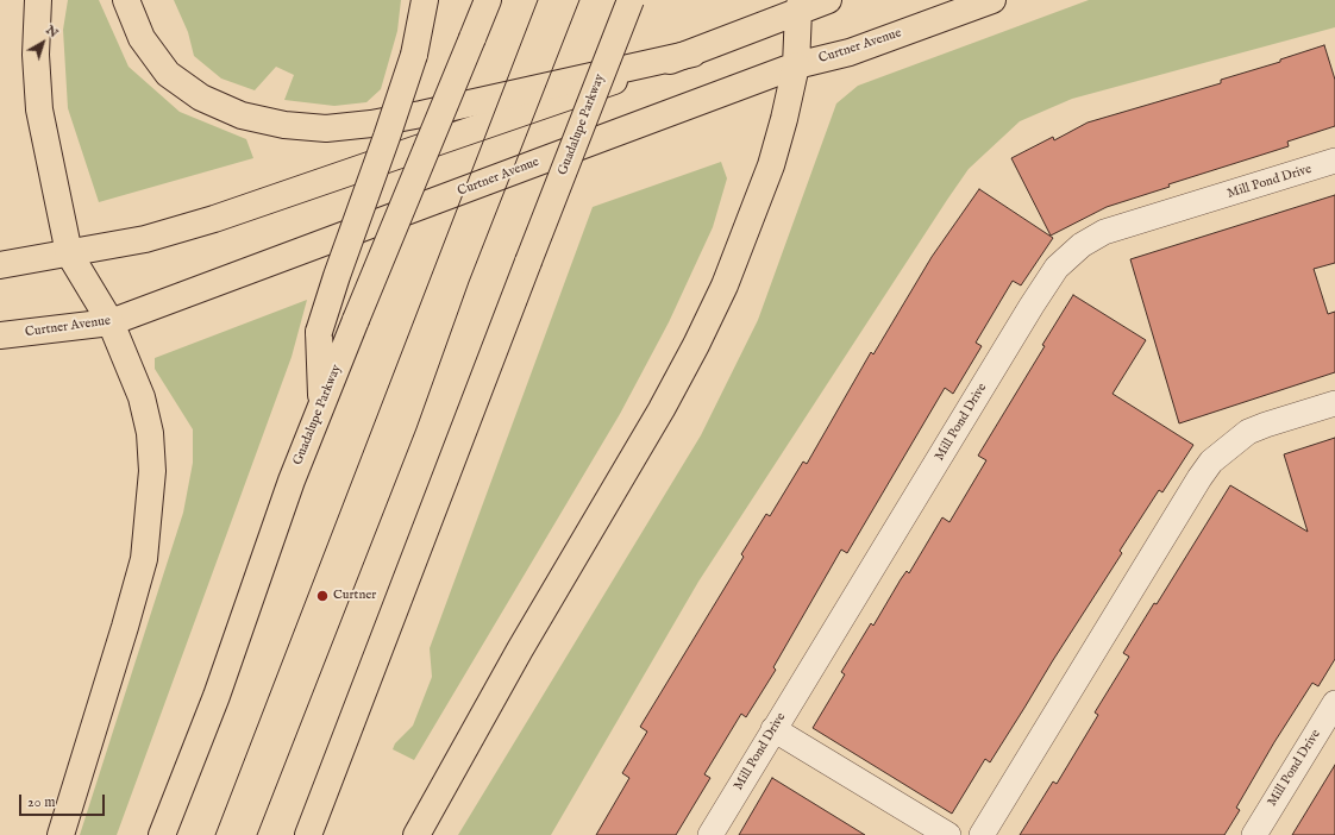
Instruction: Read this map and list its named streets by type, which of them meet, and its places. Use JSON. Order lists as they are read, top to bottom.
{
  "streets": {
    "main road": ["Curtner Avenue", "Guadalupe Parkway"],
    "street": ["Mill Pond Drive"]
  },
  "places": ["Curtner"],
  "scale_bar": "20 m",
  "north": "top right"
}
